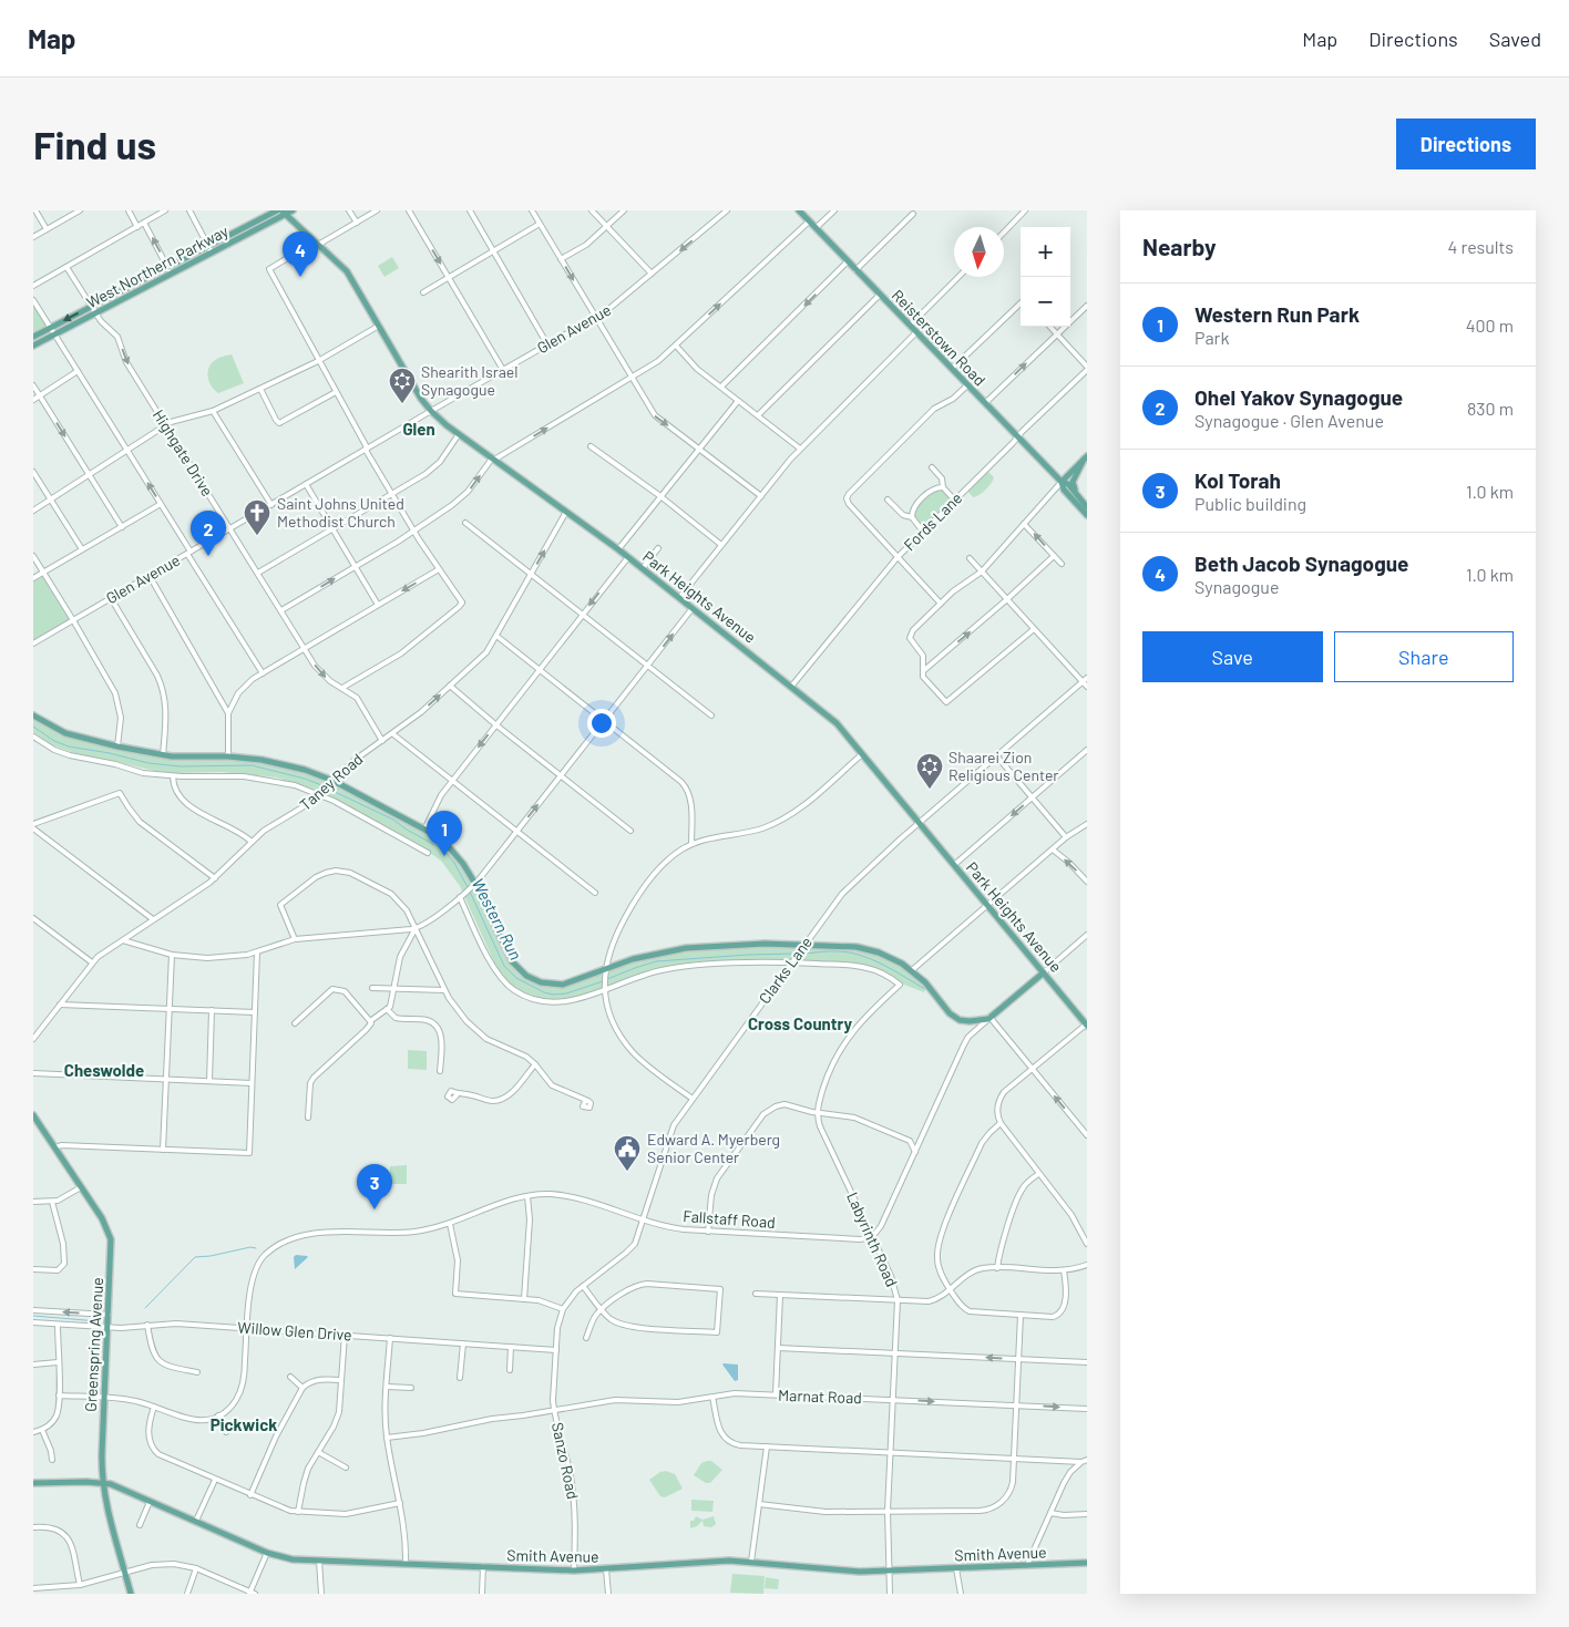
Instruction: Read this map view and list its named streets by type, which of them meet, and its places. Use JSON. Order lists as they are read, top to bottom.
{
  "streets": {
    "main road": [
      "West Northern Parkway",
      "Reisterstown Road",
      "Park Heights Avenue",
      "Greenspring Avenue",
      "Smith Avenue"
    ],
    "street": [
      "Glen Avenue",
      "Highgate Drive",
      "Fords Lane",
      "Taney Road",
      "Clarks Lane",
      "Fallstaff Road",
      "Labyrinth Road",
      "Willow Glen Drive",
      "Marnat Road",
      "Sanzo Road"
    ]
  },
  "crossings": [
    ["West Northern Parkway", "Highgate Drive"],
    ["West Northern Parkway", "Park Heights Avenue"],
    ["Glen Avenue", "Highgate Drive"],
    ["Glen Avenue", "Park Heights Avenue"],
    ["Reisterstown Road", "Fords Lane"],
    ["Highgate Drive", "Taney Road"],
    ["Fords Lane", "Park Heights Avenue"],
    ["Park Heights Avenue", "Taney Road"],
    ["Park Heights Avenue", "Clarks Lane"],
    ["Clarks Lane", "Fallstaff Road"],
    ["Clarks Lane", "Willow Glen Drive"],
    ["Clarks Lane", "Sanzo Road"],
    ["Fallstaff Road", "Labyrinth Road"],
    ["Fallstaff Road", "Willow Glen Drive"],
    ["Labyrinth Road", "Marnat Road"],
    ["Labyrinth Road", "Smith Avenue"],
    ["Willow Glen Drive", "Greenspring Avenue"],
    ["Willow Glen Drive", "Sanzo Road"],
    ["Greenspring Avenue", "Smith Avenue"],
    ["Marnat Road", "Sanzo Road"],
    ["Sanzo Road", "Smith Avenue"]
  ],
  "districts": [
    "Glen",
    "Cross Country",
    "Cheswolde",
    "Pickwick"
  ],
  "water": ["Western Run"],
  "places": {
    "synagogue": ["Shearith Israel Synagogue", "Shaarei Zion Religious Center"],
    "church": ["Saint Johns United Methodist Church"],
    "public building": ["Edward A. Myerberg Senior Center"]
  },
  "north": "bottom",
  "page": {
    "header": "Map",
    "nav": ["Map", "Directions", "Saved"],
    "buttons": [
      "Directions",
      ["Save", "Share"]
    ],
    "title": "Find us",
    "heading": ["Nearby", "4 results"],
    "map_buttons": ["+", "−"],
    "pins": [
      "4",
      "2",
      "1",
      "3"
    ],
    "list": [
      {
        "mark": "1",
        "name": "Western Run Park",
        "note": "Park",
        "value": "400 m"
      },
      {
        "mark": "2",
        "name": "Ohel Yakov Synagogue",
        "note": "Synagogue · Glen Avenue",
        "value": "830 m"
      },
      {
        "mark": "3",
        "name": "Kol Torah",
        "note": "Public building",
        "value": "1.0 km"
      },
      {
        "mark": "4",
        "name": "Beth Jacob Synagogue",
        "note": "Synagogue",
        "value": "1.0 km"
      }
    ]
  }
}
